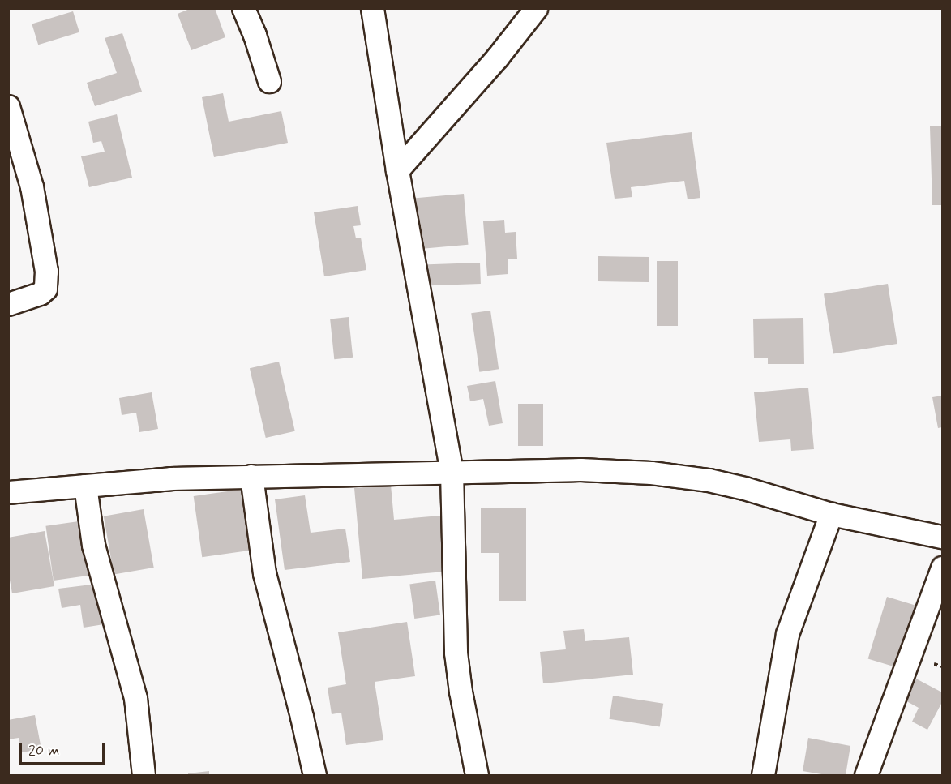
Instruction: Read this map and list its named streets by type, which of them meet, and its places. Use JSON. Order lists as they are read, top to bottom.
{
  "scale_bar": "20 m"
}
